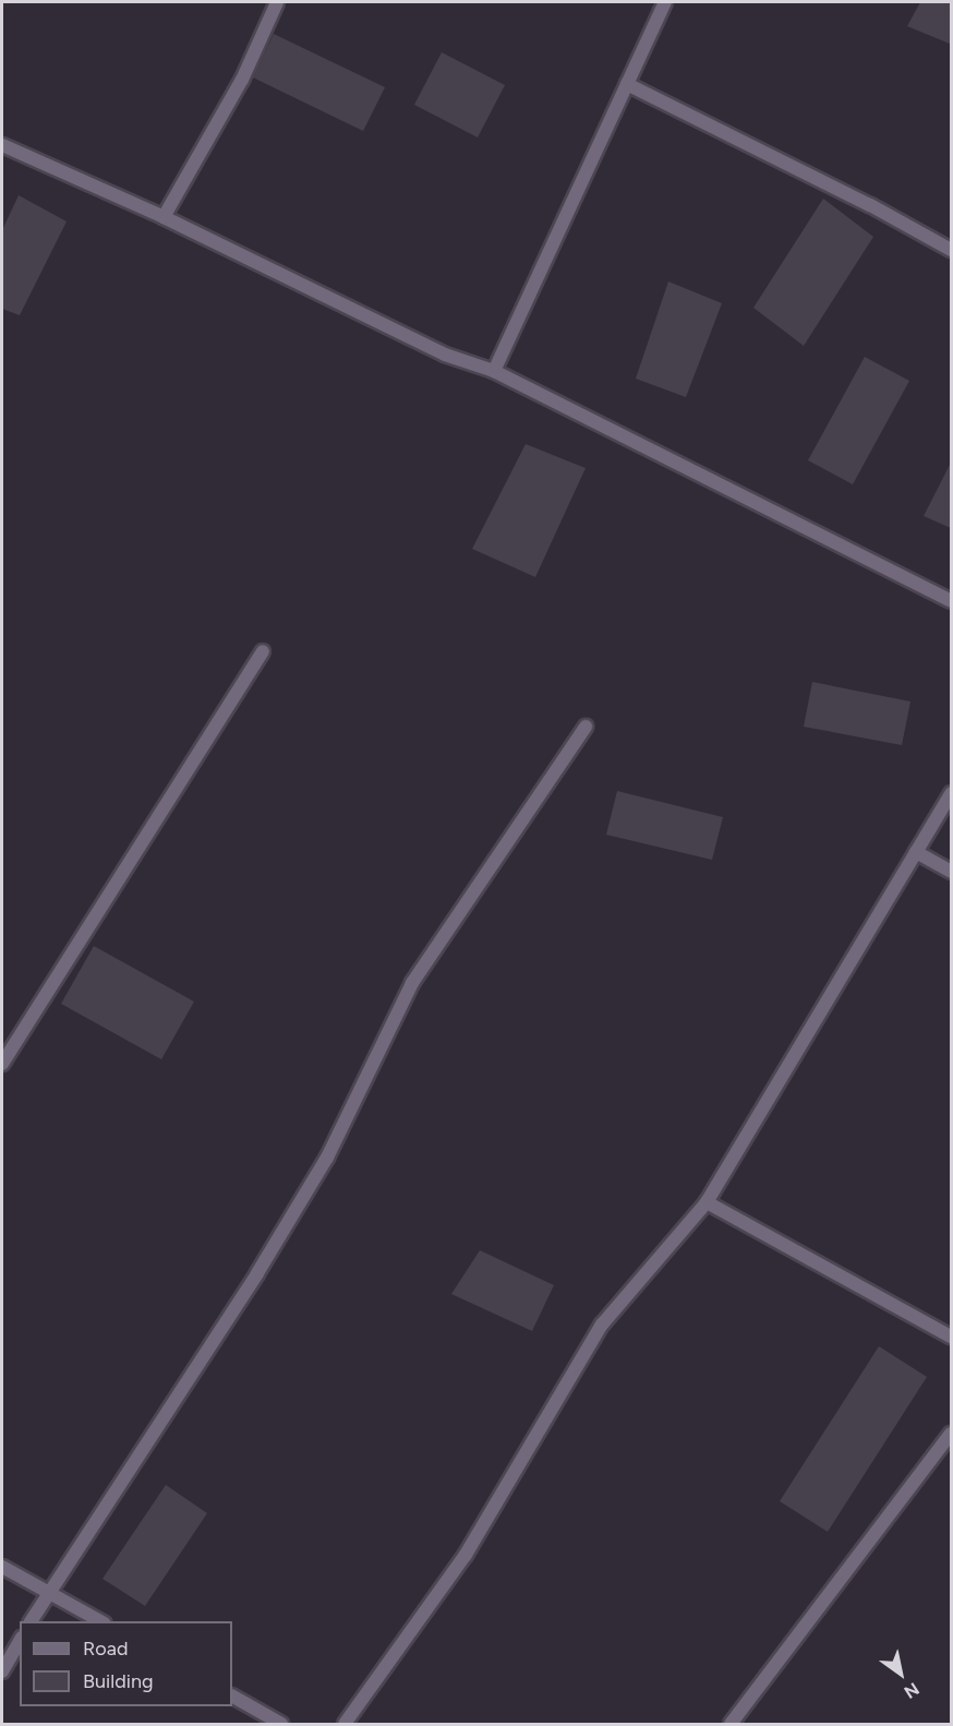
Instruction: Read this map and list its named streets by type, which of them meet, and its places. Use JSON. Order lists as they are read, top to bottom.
{
  "legend": ["Road", "Building"],
  "north": "bottom right"
}
